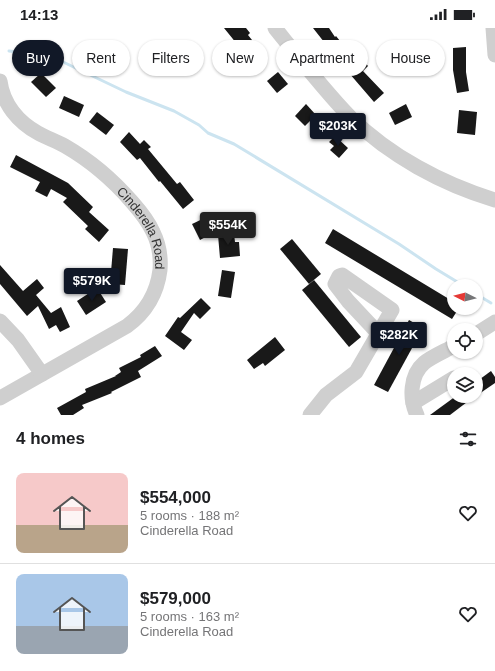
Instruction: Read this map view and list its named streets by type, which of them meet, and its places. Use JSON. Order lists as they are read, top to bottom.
{
  "streets": {
    "street": ["Cinderella Road"]
  },
  "north": "left",
  "page": {
    "status": "14:13",
    "chip": [
      "Buy",
      "Rent",
      "Filters",
      "New",
      "Apartment",
      "House"
    ],
    "price": [
      "$203K",
      "$554K",
      "$579K",
      "$282K"
    ],
    "heading": "4 homes",
    "list": [
      {
        "name": "$554,000",
        "note": "5 rooms · 188 m² · Cinderella Road"
      },
      {
        "name": "$579,000",
        "note": "5 rooms · 163 m² · Cinderella Road"
      }
    ]
  }
}
